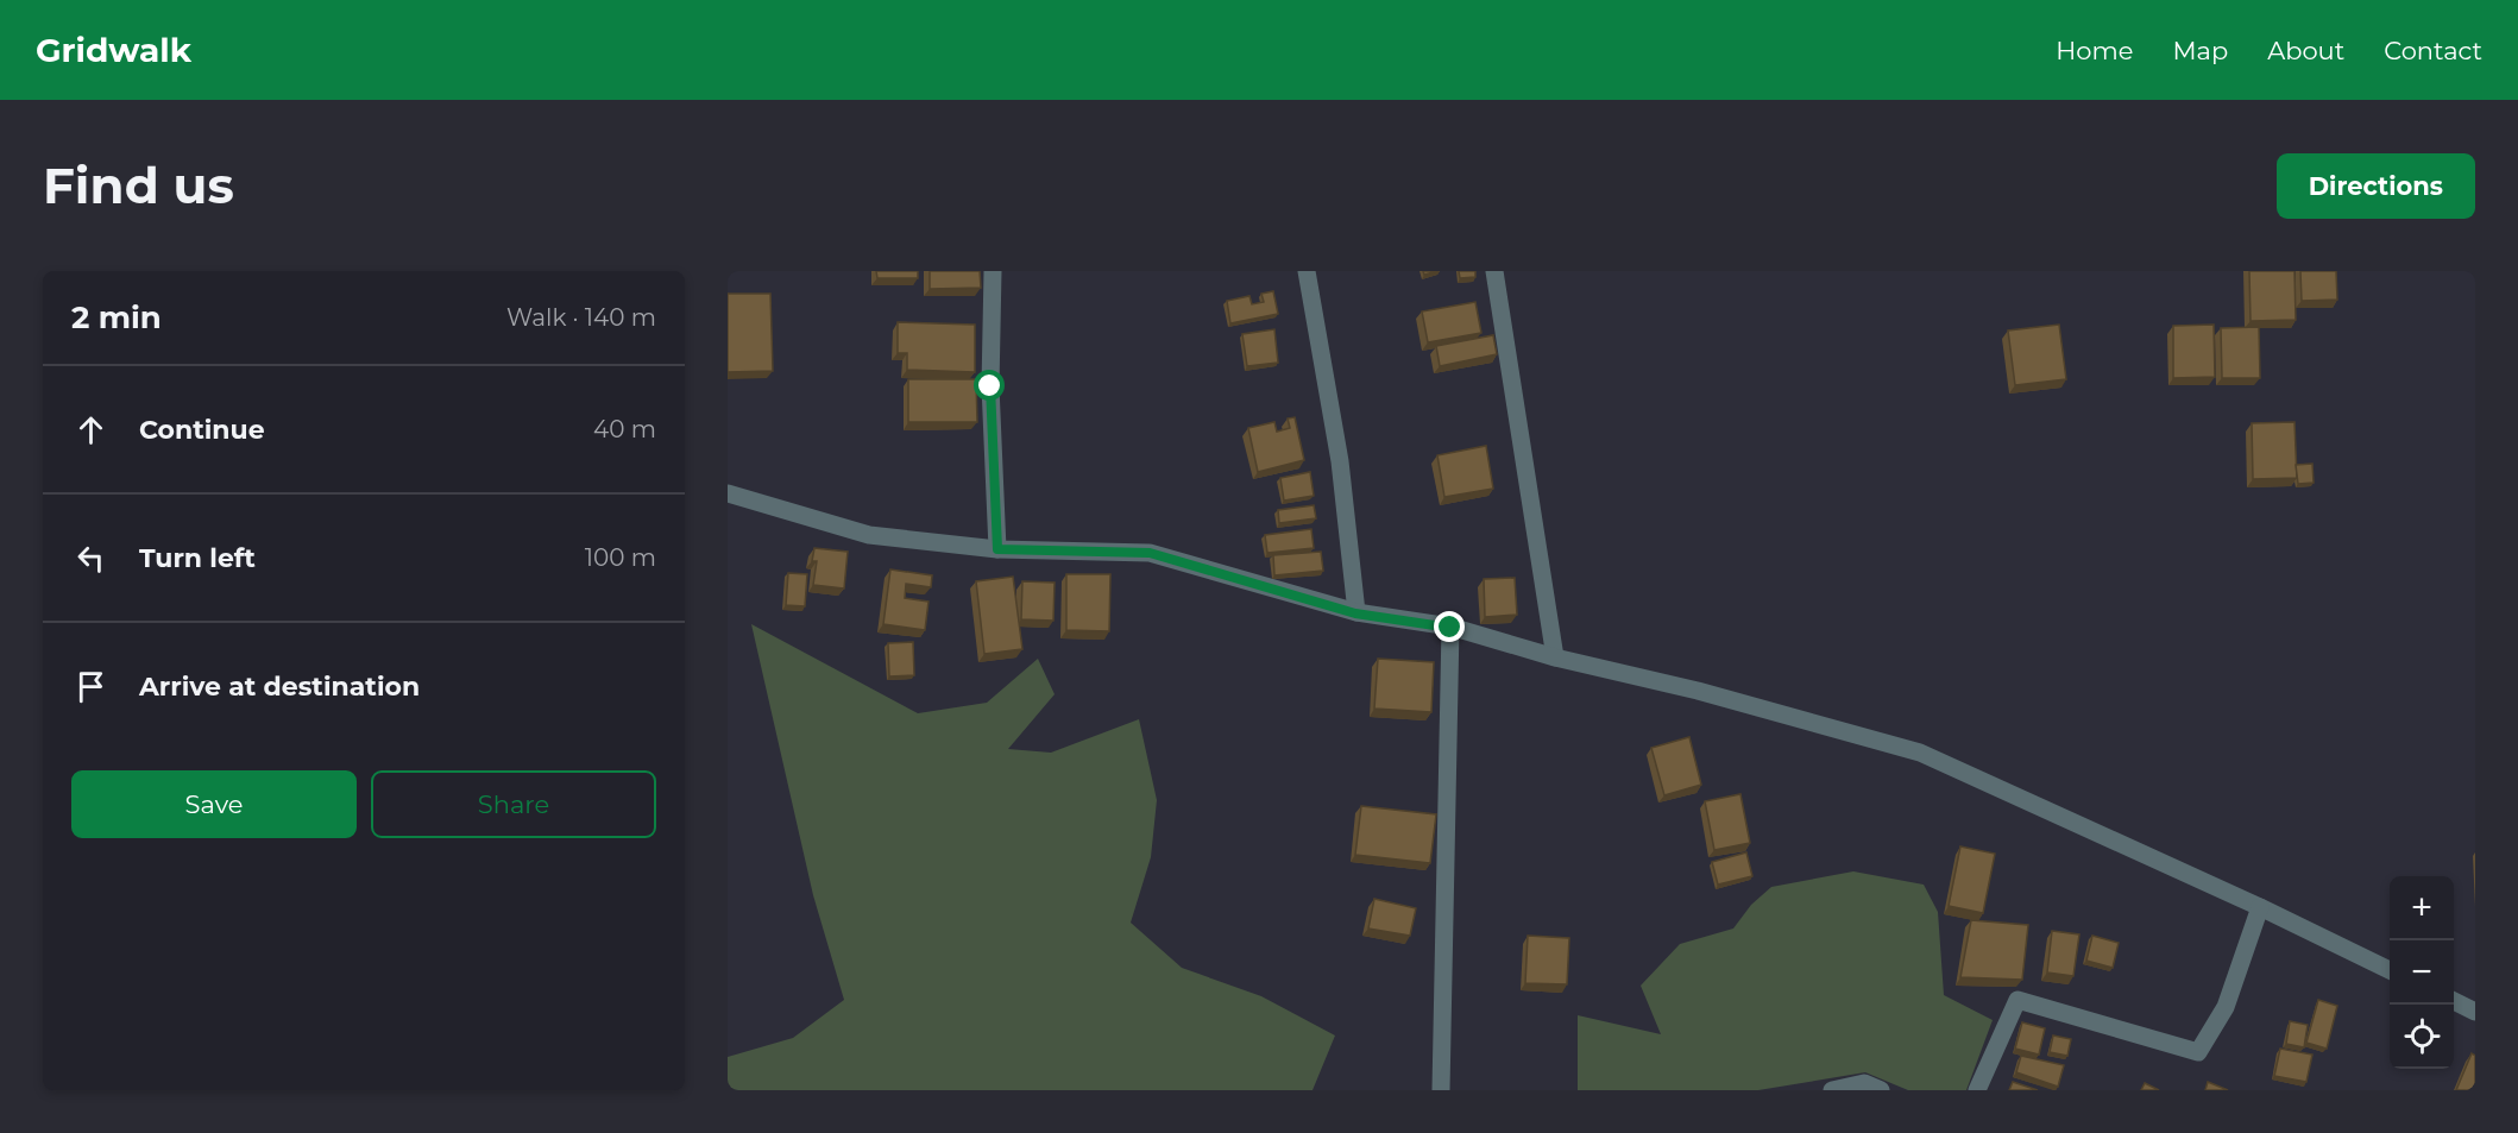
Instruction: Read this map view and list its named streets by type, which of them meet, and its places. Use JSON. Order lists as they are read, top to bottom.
{
  "page": {
    "header": "Gridwalk",
    "nav": [
      "Home",
      "Map",
      "About",
      "Contact"
    ],
    "buttons": [
      "Directions",
      ["Save", "Share"]
    ],
    "title": "Find us",
    "heading": ["2 min", "Walk · 140 m"],
    "list": [
      ["Continue", "40 m"],
      ["Turn left", "100 m"],
      "Arrive at destination"
    ],
    "map_buttons": ["+", "−"]
  }
}
